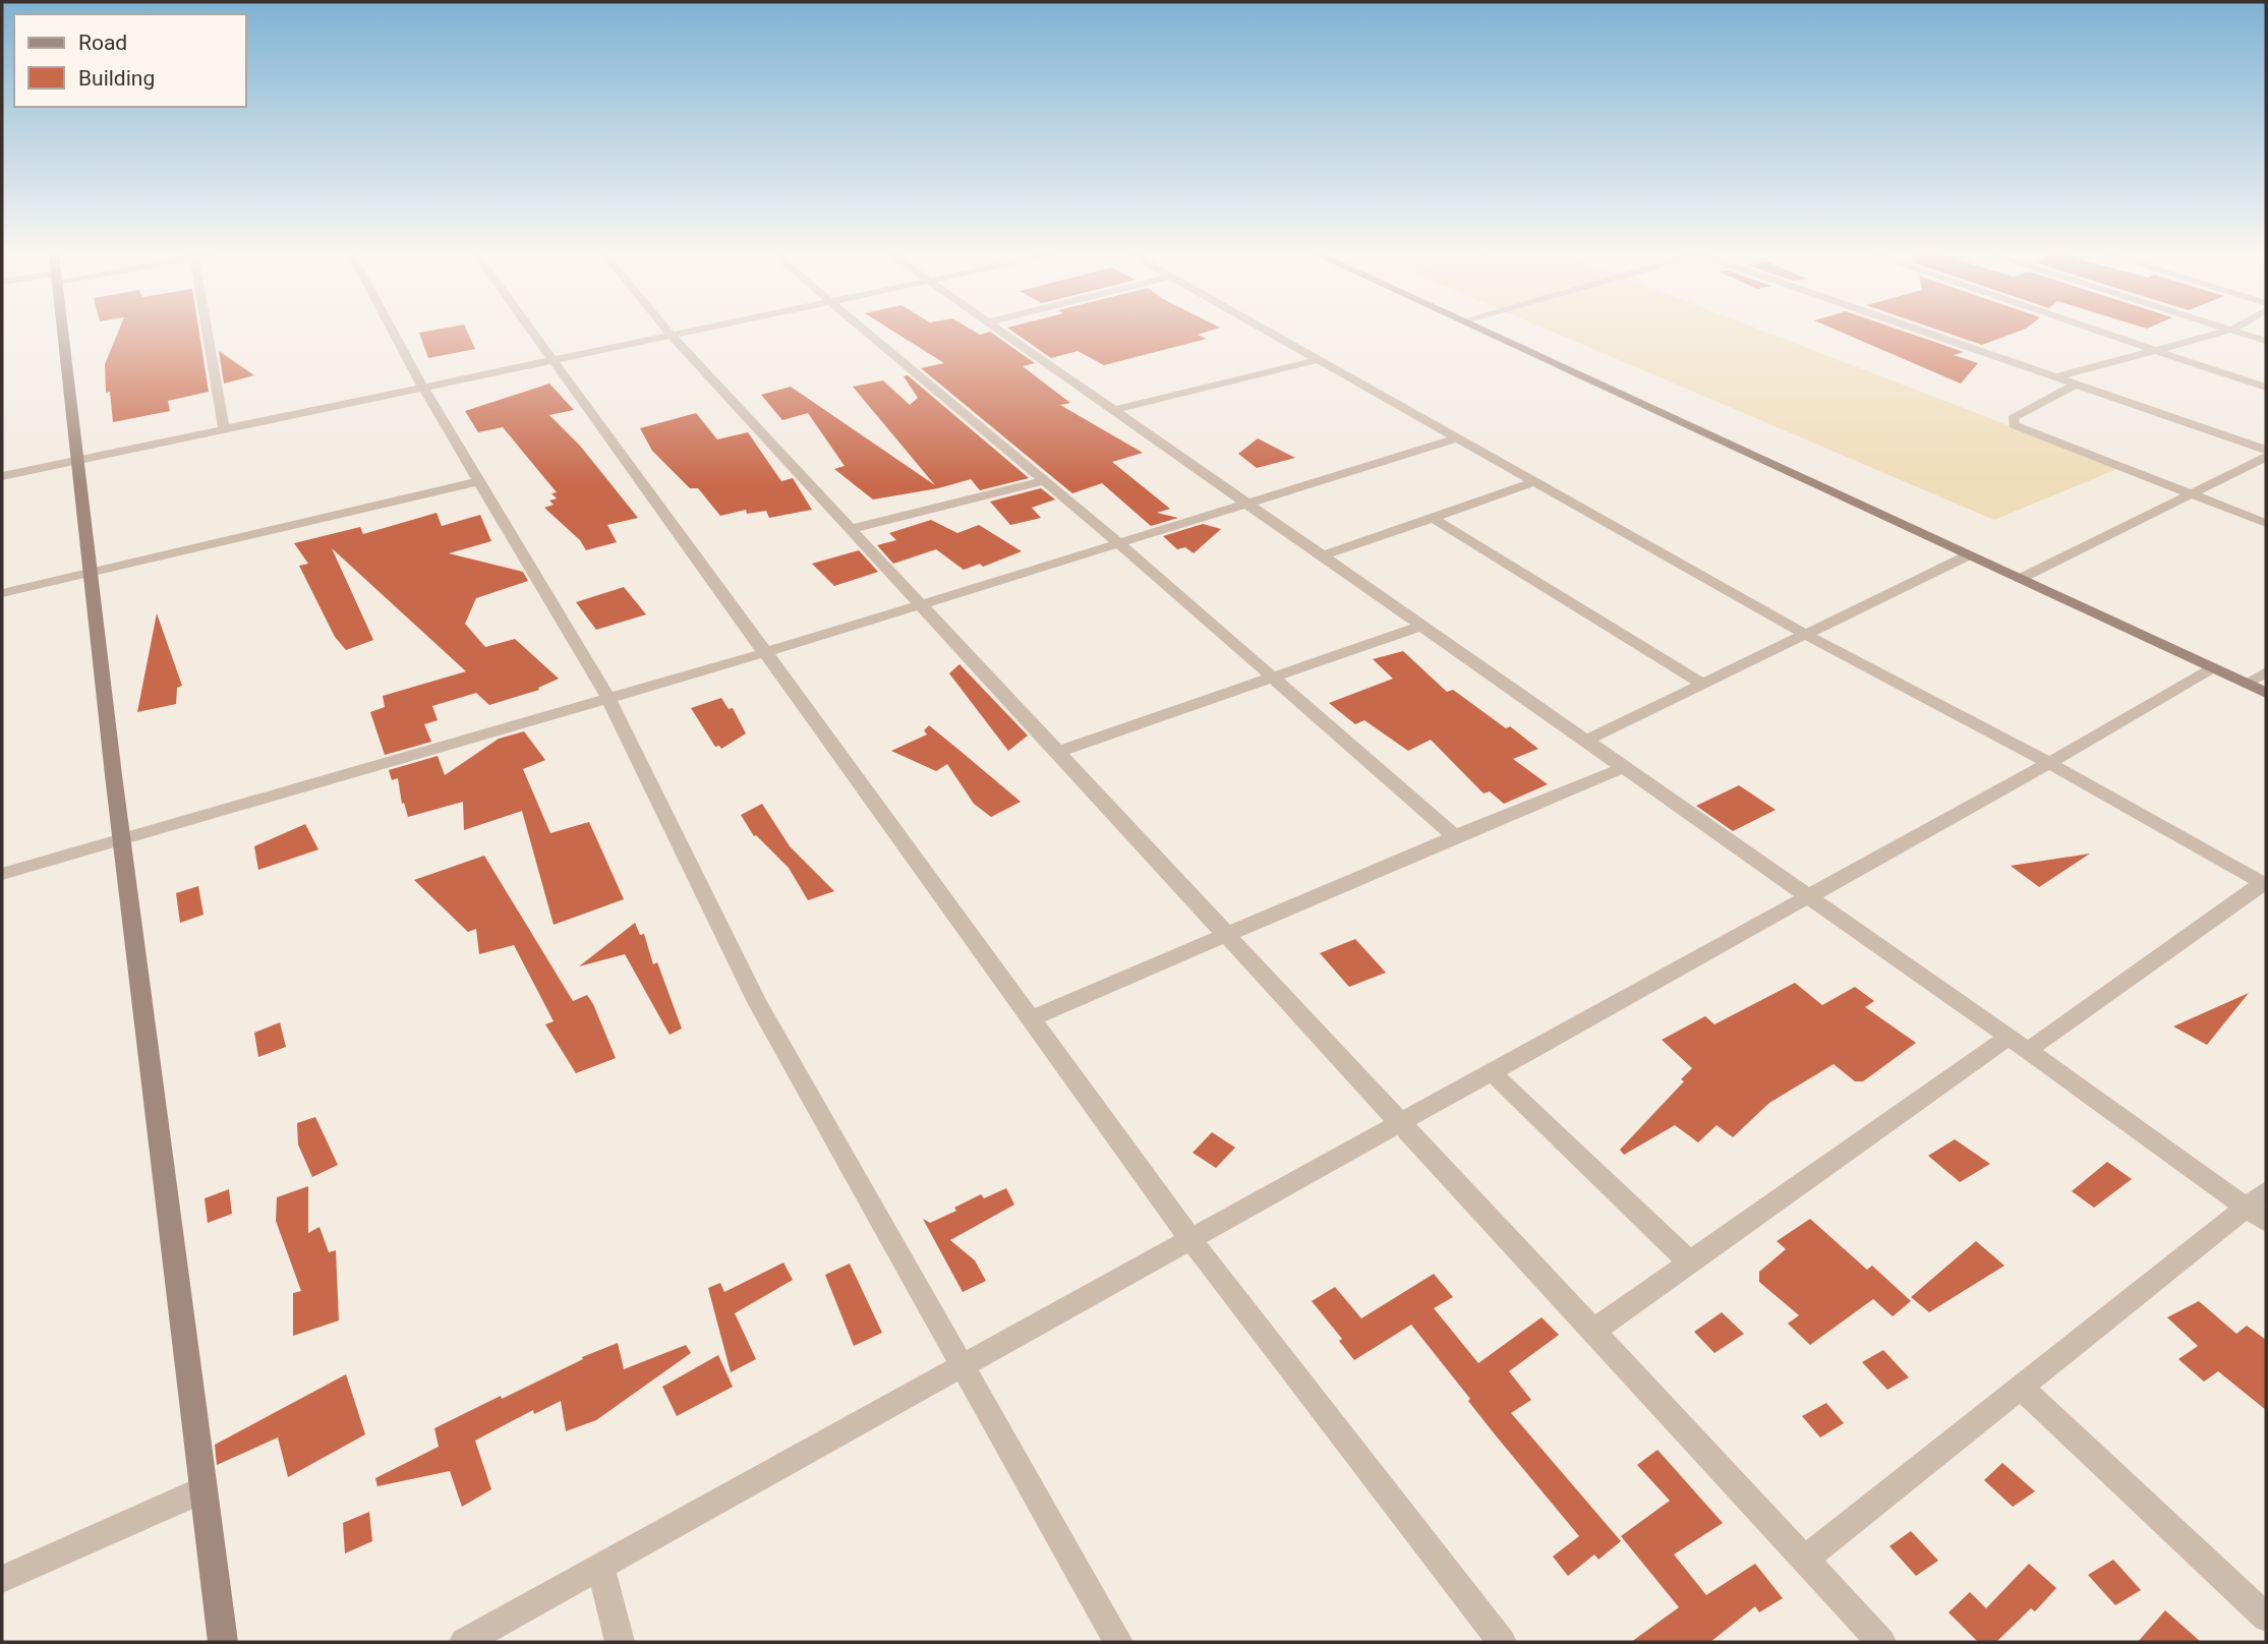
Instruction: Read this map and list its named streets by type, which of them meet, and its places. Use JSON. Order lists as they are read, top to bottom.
{
  "legend": ["Road", "Building"]
}
